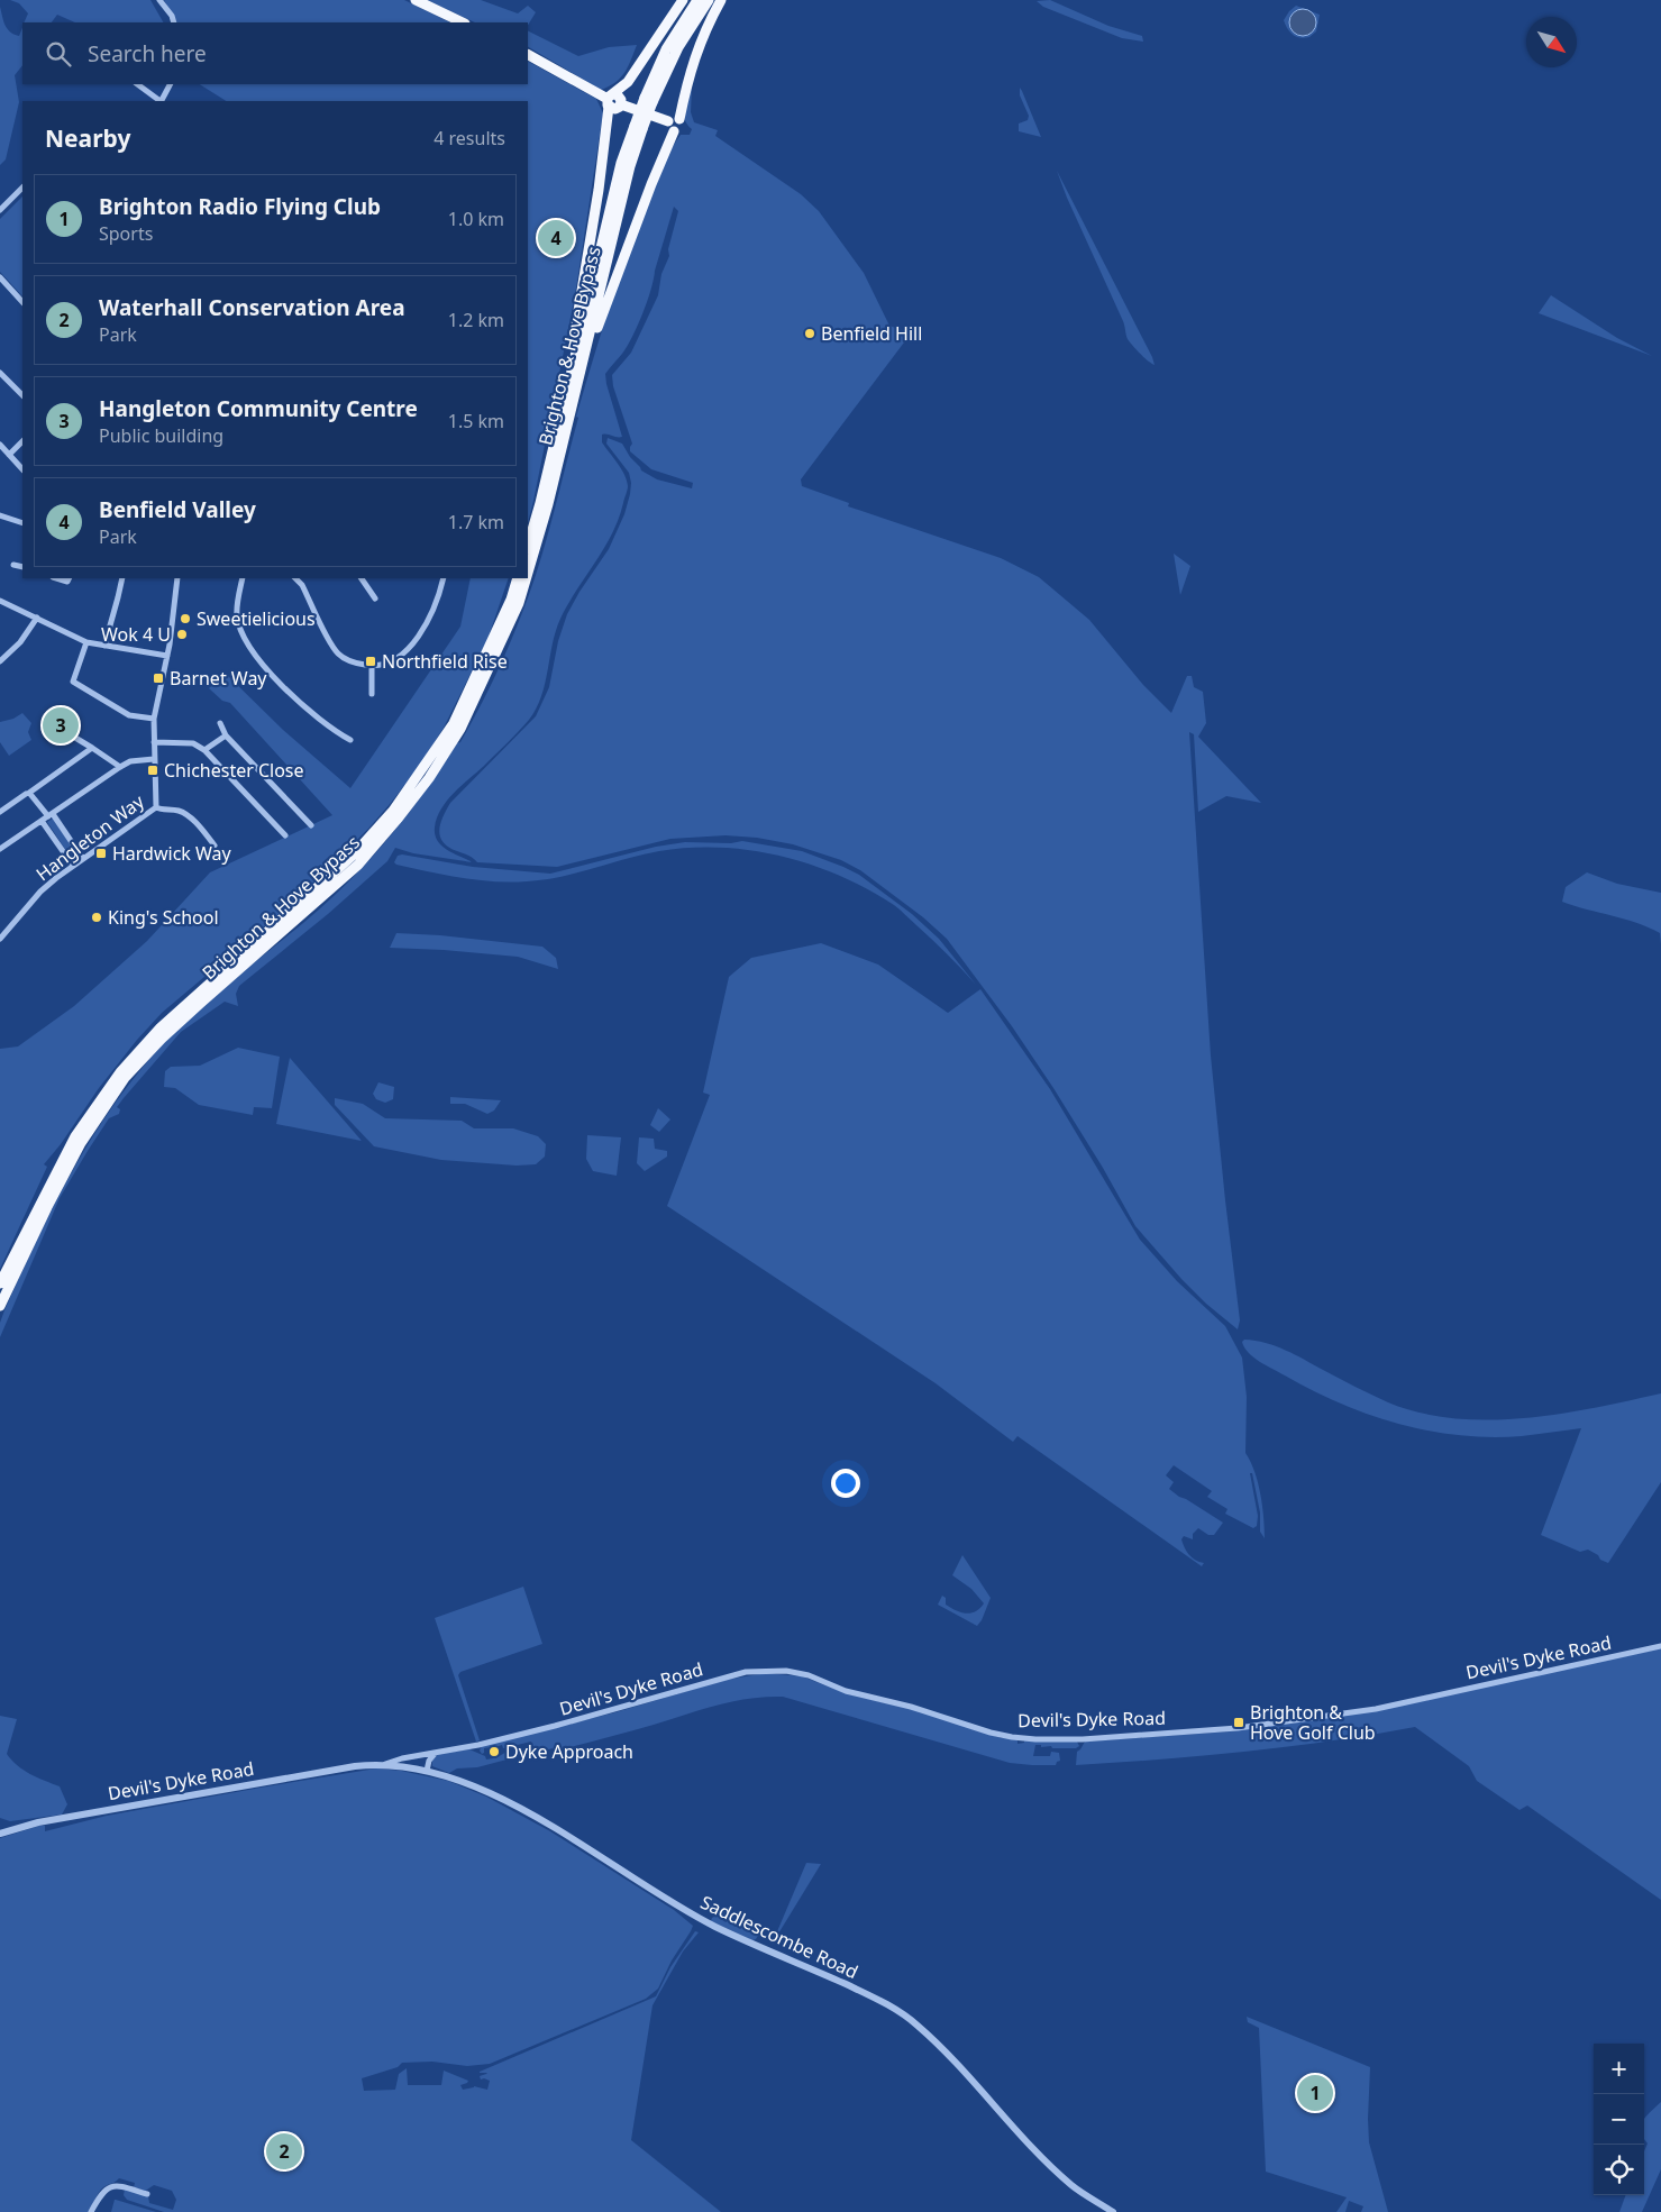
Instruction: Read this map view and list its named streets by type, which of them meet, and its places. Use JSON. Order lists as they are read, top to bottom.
{
  "streets": {
    "highway": ["Brighton & Hove Bypass"],
    "street": ["Hangleton Way", "Devil's Dyke Road", "Saddlescombe Road"]
  },
  "crossings": [
    ["Devil's Dyke Road", "Saddlescombe Road"]
  ],
  "places": {
    "other": [
      "Benfield Hill",
      "Sweetielicious",
      "Wok 4 U",
      "King's School",
      "Dyke Approach"
    ],
    "transit": [
      "Northfield Rise",
      "Barnet Way",
      "Chichester Close",
      "Hardwick Way",
      "Brighton & Hove Golf Club"
    ]
  },
  "north": "bottom right",
  "page": {
    "search": "Search here",
    "heading": ["Nearby", "4 results"],
    "list": [
      {
        "mark": "1",
        "name": "Brighton Radio Flying Club",
        "note": "Sports",
        "value": "1.0 km"
      },
      {
        "mark": "2",
        "name": "Waterhall Conservation Area",
        "note": "Park",
        "value": "1.2 km"
      },
      {
        "mark": "3",
        "name": "Hangleton Community Centre",
        "note": "Public building",
        "value": "1.5 km"
      },
      {
        "mark": "4",
        "name": "Benfield Valley",
        "note": "Park",
        "value": "1.7 km"
      }
    ],
    "pins": [
      "4",
      "3",
      "1",
      "2"
    ],
    "map_buttons": ["+", "−"]
  }
}
